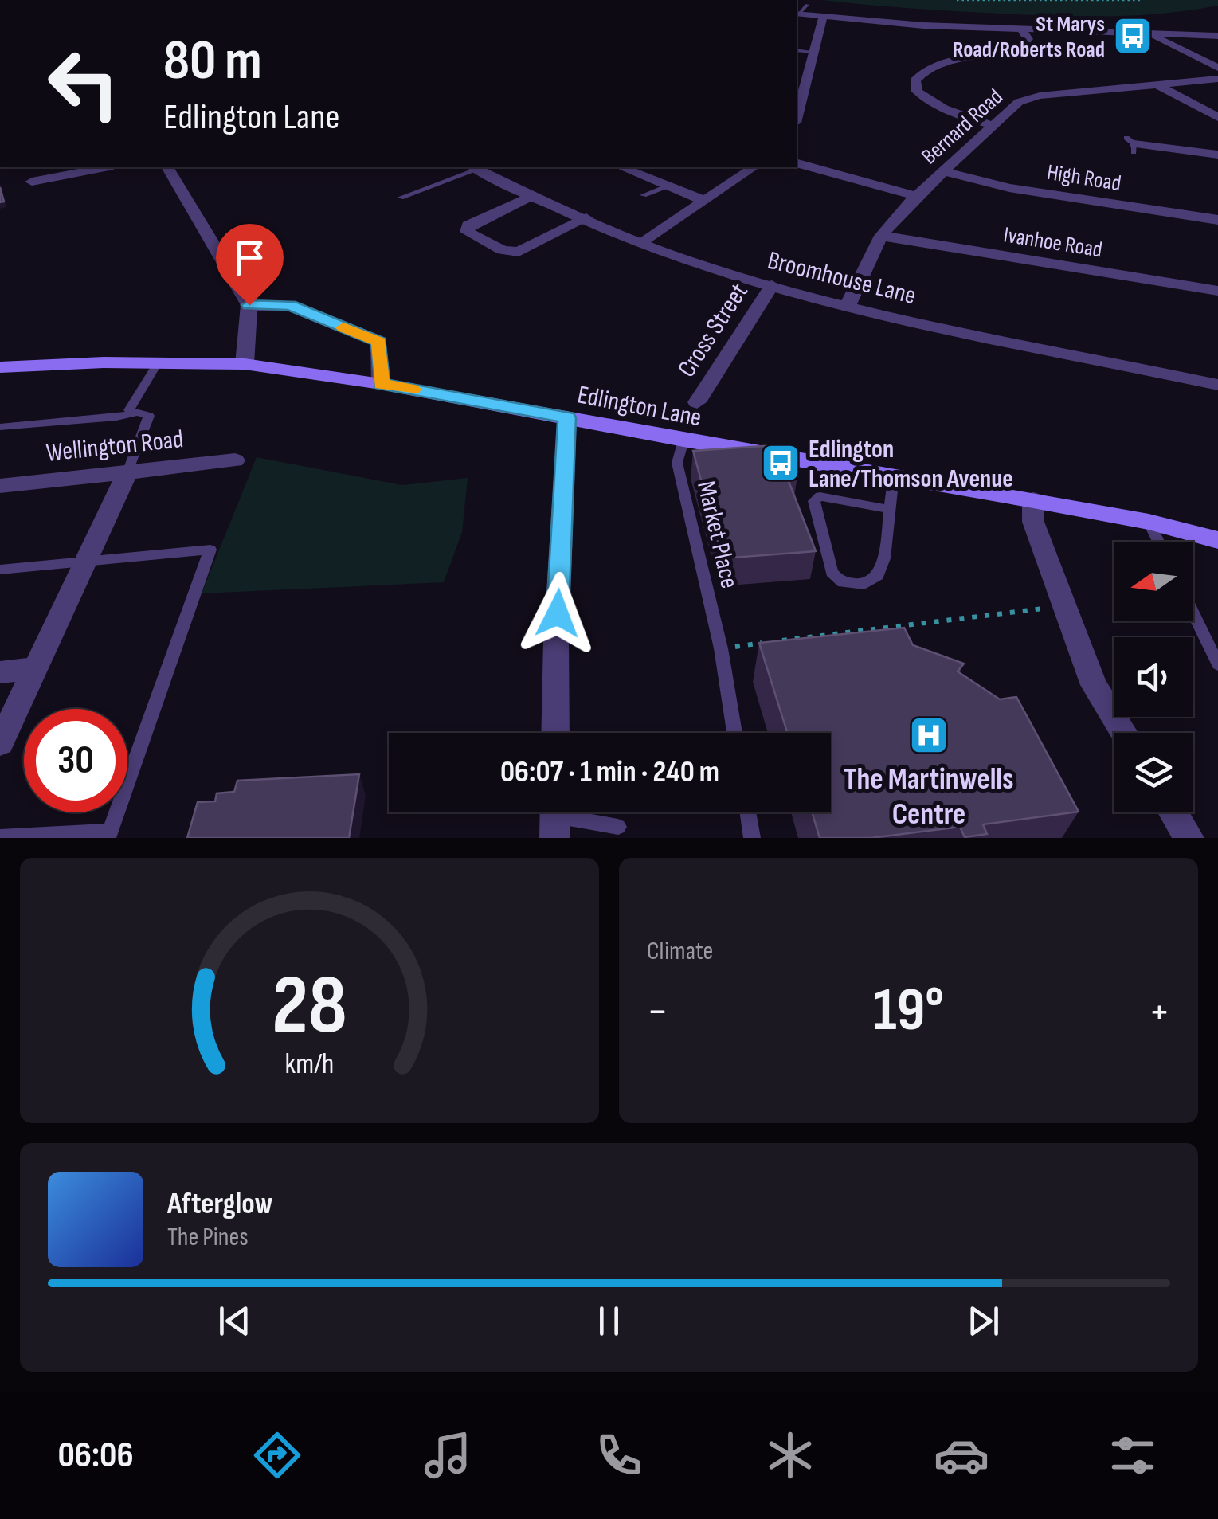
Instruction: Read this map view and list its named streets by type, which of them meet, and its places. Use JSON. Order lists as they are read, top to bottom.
{
  "streets": {
    "main road": ["Edlington Lane"],
    "street": [
      "Bernard Road",
      "High Road",
      "Ivanhoe Road",
      "Broomhouse Lane",
      "Cross Street",
      "Wellington Road"
    ],
    "lane": ["Market Place"]
  },
  "crossings": [
    ["Bernard Road", "High Road"],
    ["Bernard Road", "Ivanhoe Road"],
    ["Bernard Road", "Broomhouse Lane"],
    ["Broomhouse Lane", "Cross Street"],
    ["Edlington Lane", "Market Place"]
  ],
  "places": {
    "bus stop": ["St Marys Road/Roberts Road", "Edlington Lane/Thomson Avenue"],
    "hospital": ["The Martinwells Centre"]
  },
  "north": "left",
  "page": {
    "turn": ["80 m", "Edlington Lane"],
    "limit": "30",
    "trip": "06:07 · 1 min · 240 m",
    "tile": "Climate",
    "heat": ["−", "19°", "+"],
    "song": ["Afterglow", "The Pines"],
    "tabs": "06:06",
    "gauge": ["28", "km/h"]
  }
}
